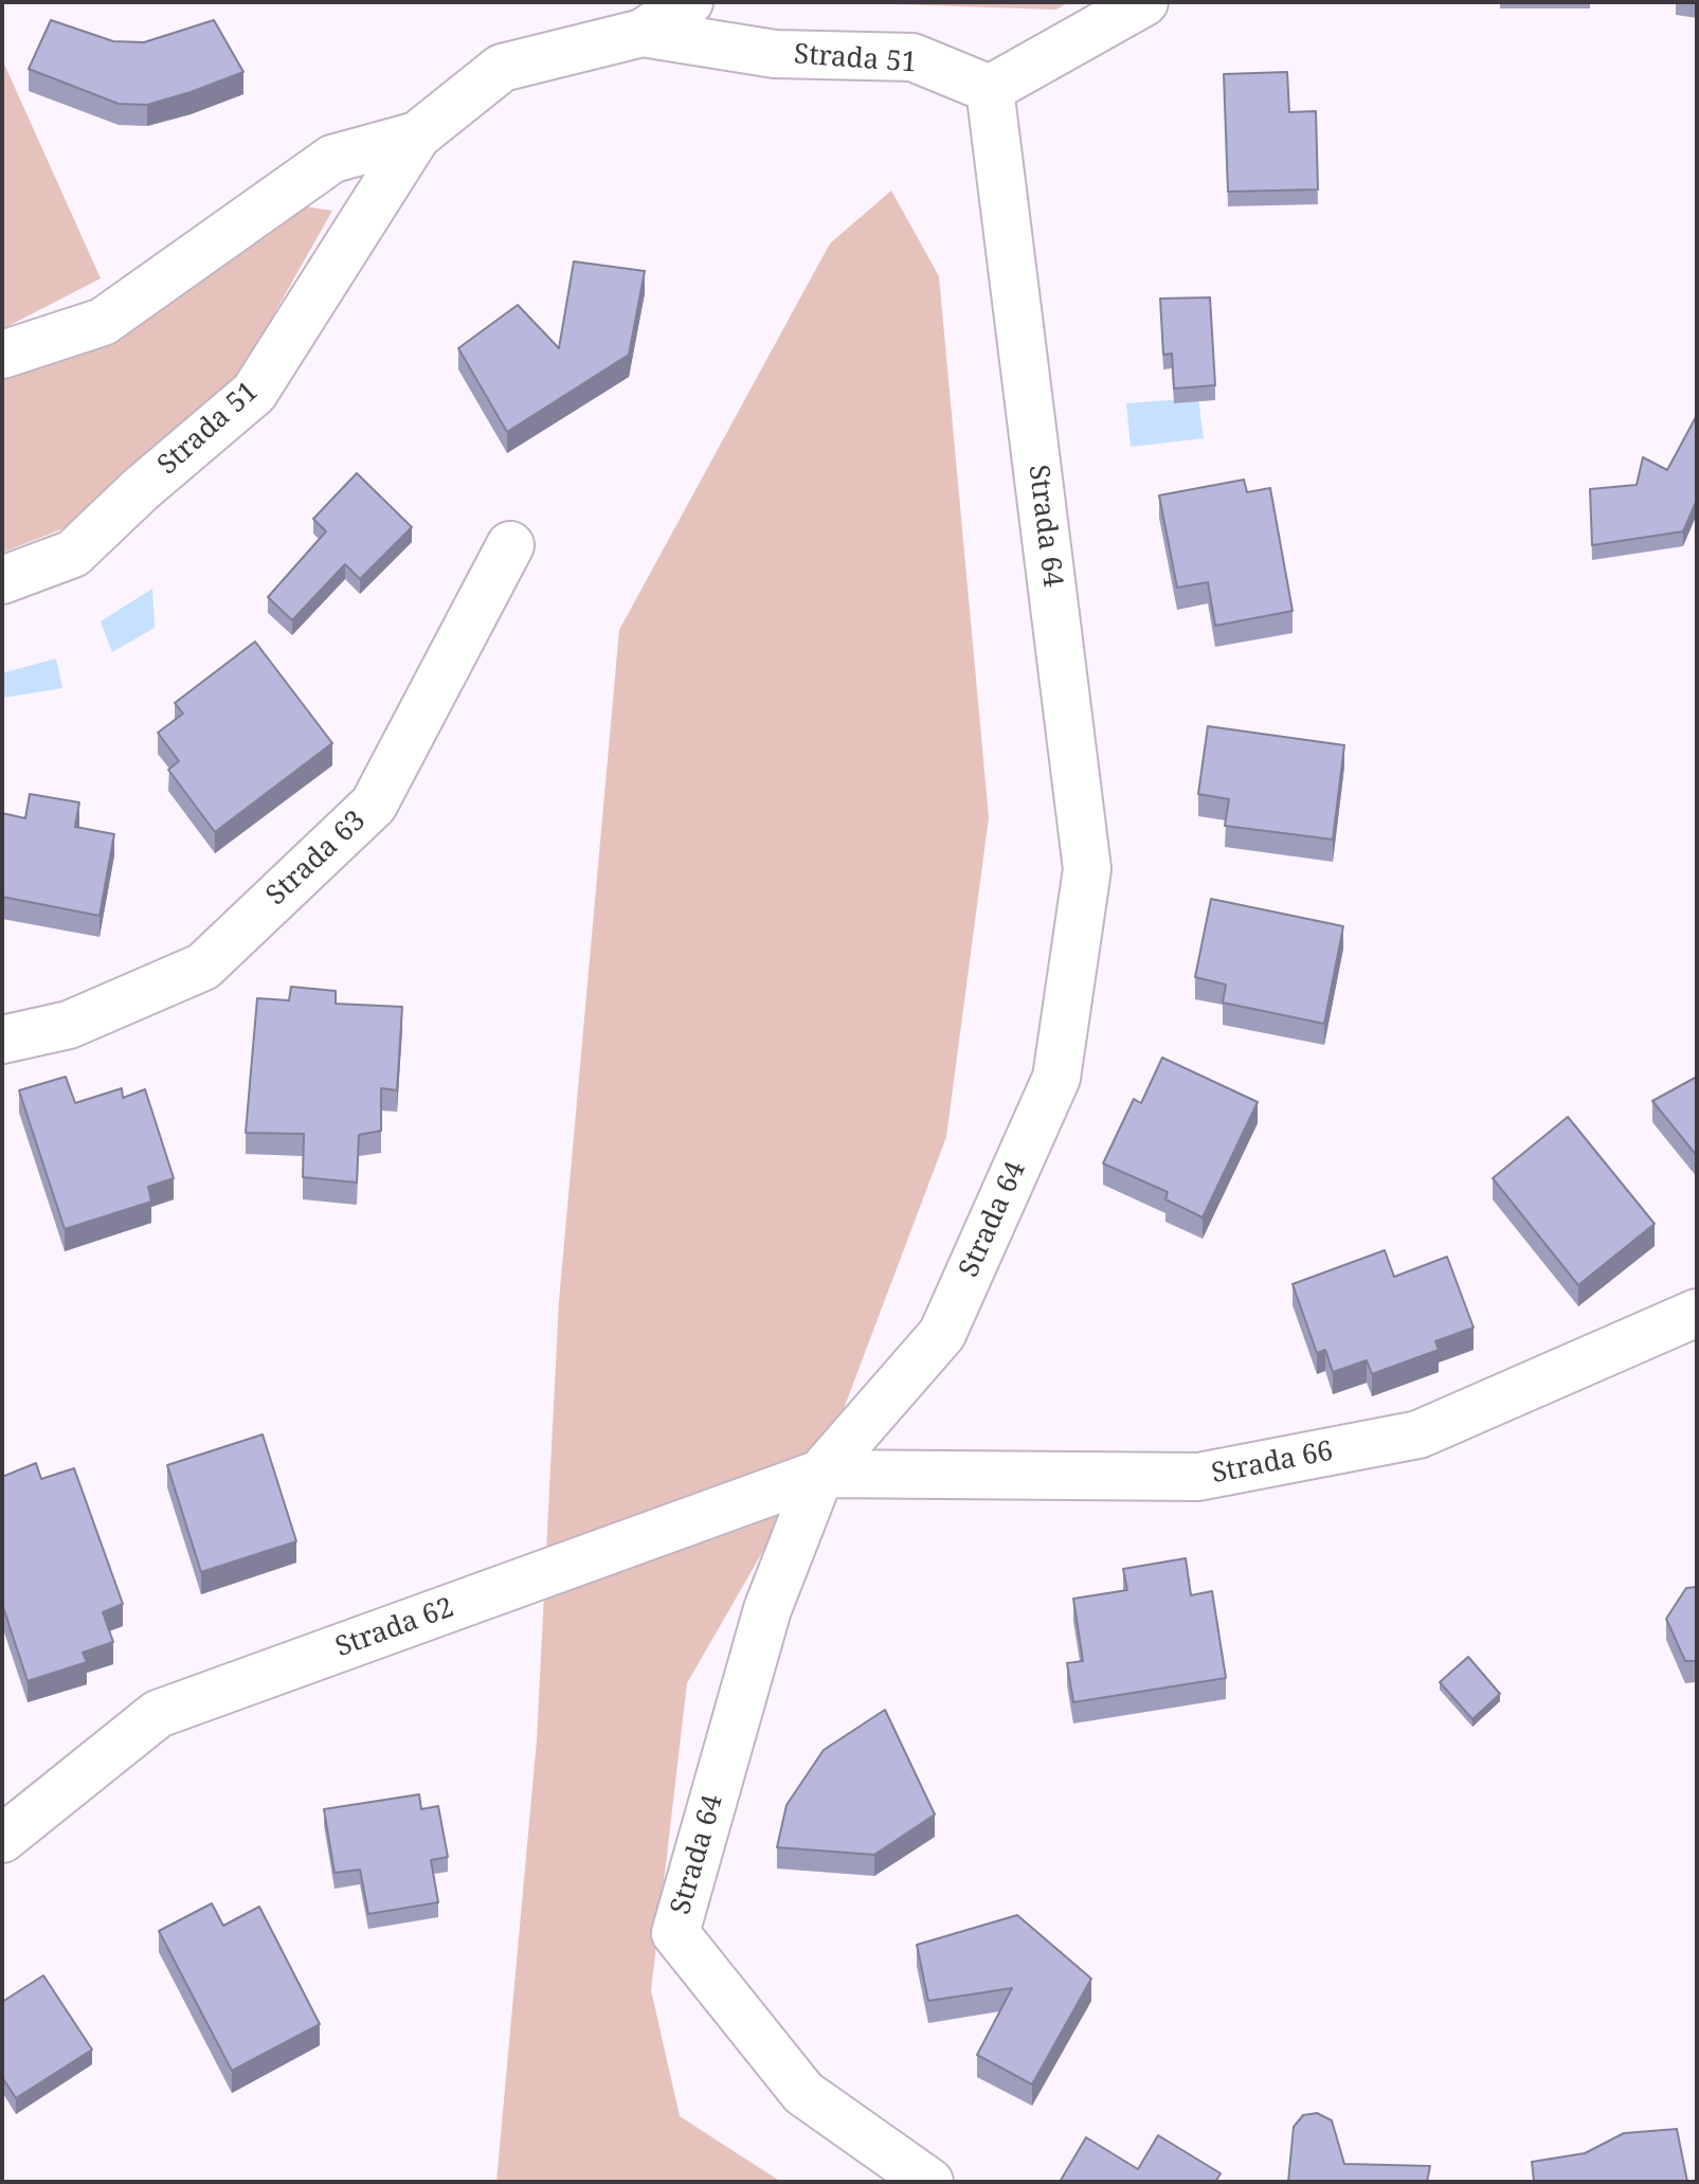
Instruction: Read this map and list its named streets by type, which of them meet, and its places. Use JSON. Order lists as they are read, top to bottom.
{
  "streets": {
    "street": [
      "Strada 51",
      "Strada 64",
      "Strada 63",
      "Strada 66",
      "Strada 62"
    ]
  },
  "crossings": [
    ["Strada 51", "Strada 64"],
    ["Strada 64", "Strada 66"],
    ["Strada 64", "Strada 62"],
    ["Strada 66", "Strada 62"]
  ]
}
